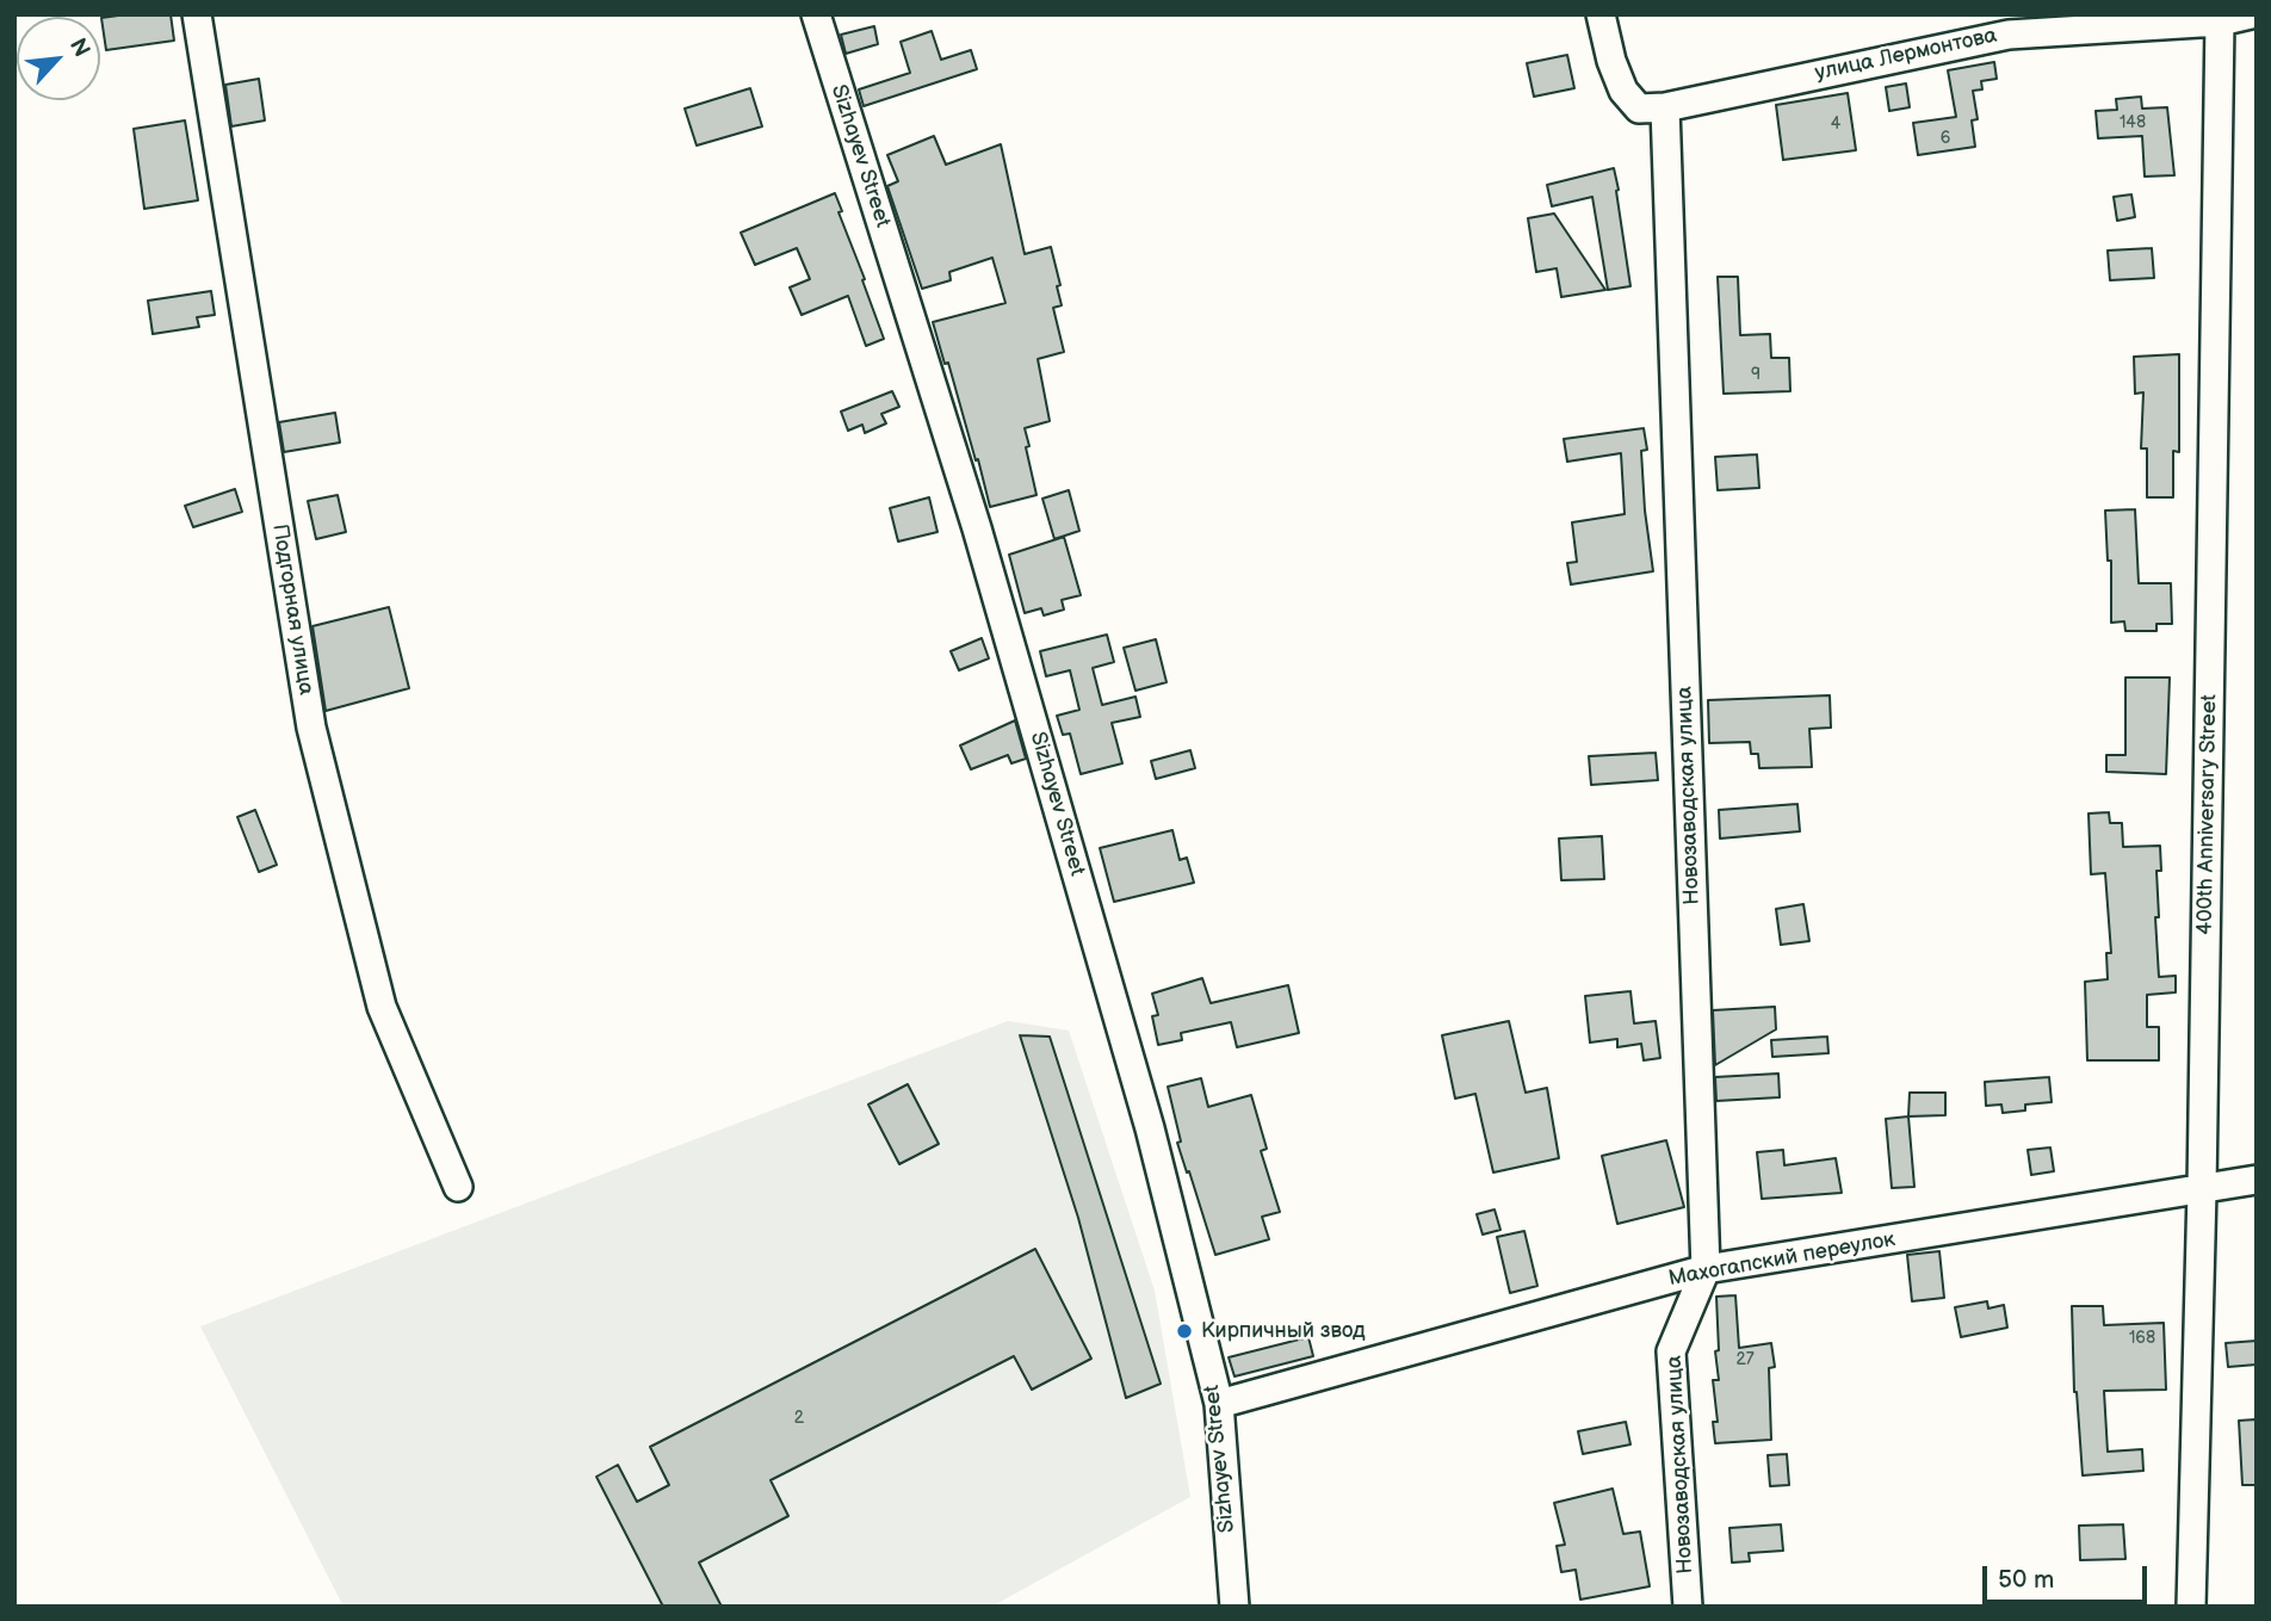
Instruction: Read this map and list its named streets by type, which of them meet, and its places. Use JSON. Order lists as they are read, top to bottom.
{
  "streets": {
    "street": [
      "улица Лермонтова",
      "Sizhayev Street",
      "Подгорная улица",
      "Новозаводская улица",
      "400th Anniversary Street",
      "Махогапский переулок"
    ]
  },
  "crossings": [
    ["улица Лермонтова", "Новозаводская улица"],
    ["улица Лермонтова", "400th Anniversary Street"],
    ["Sizhayev Street", "Махогапский переулок"],
    ["Новозаводская улица", "Махогапский переулок"],
    ["400th Anniversary Street", "Махогапский переулок"]
  ],
  "places": ["Кирпичный звод"],
  "house_numbers": [
    "148",
    "4",
    "6",
    "9",
    "168",
    "27",
    "2"
  ],
  "scale_bar": "50 m",
  "north": "top right"
}
